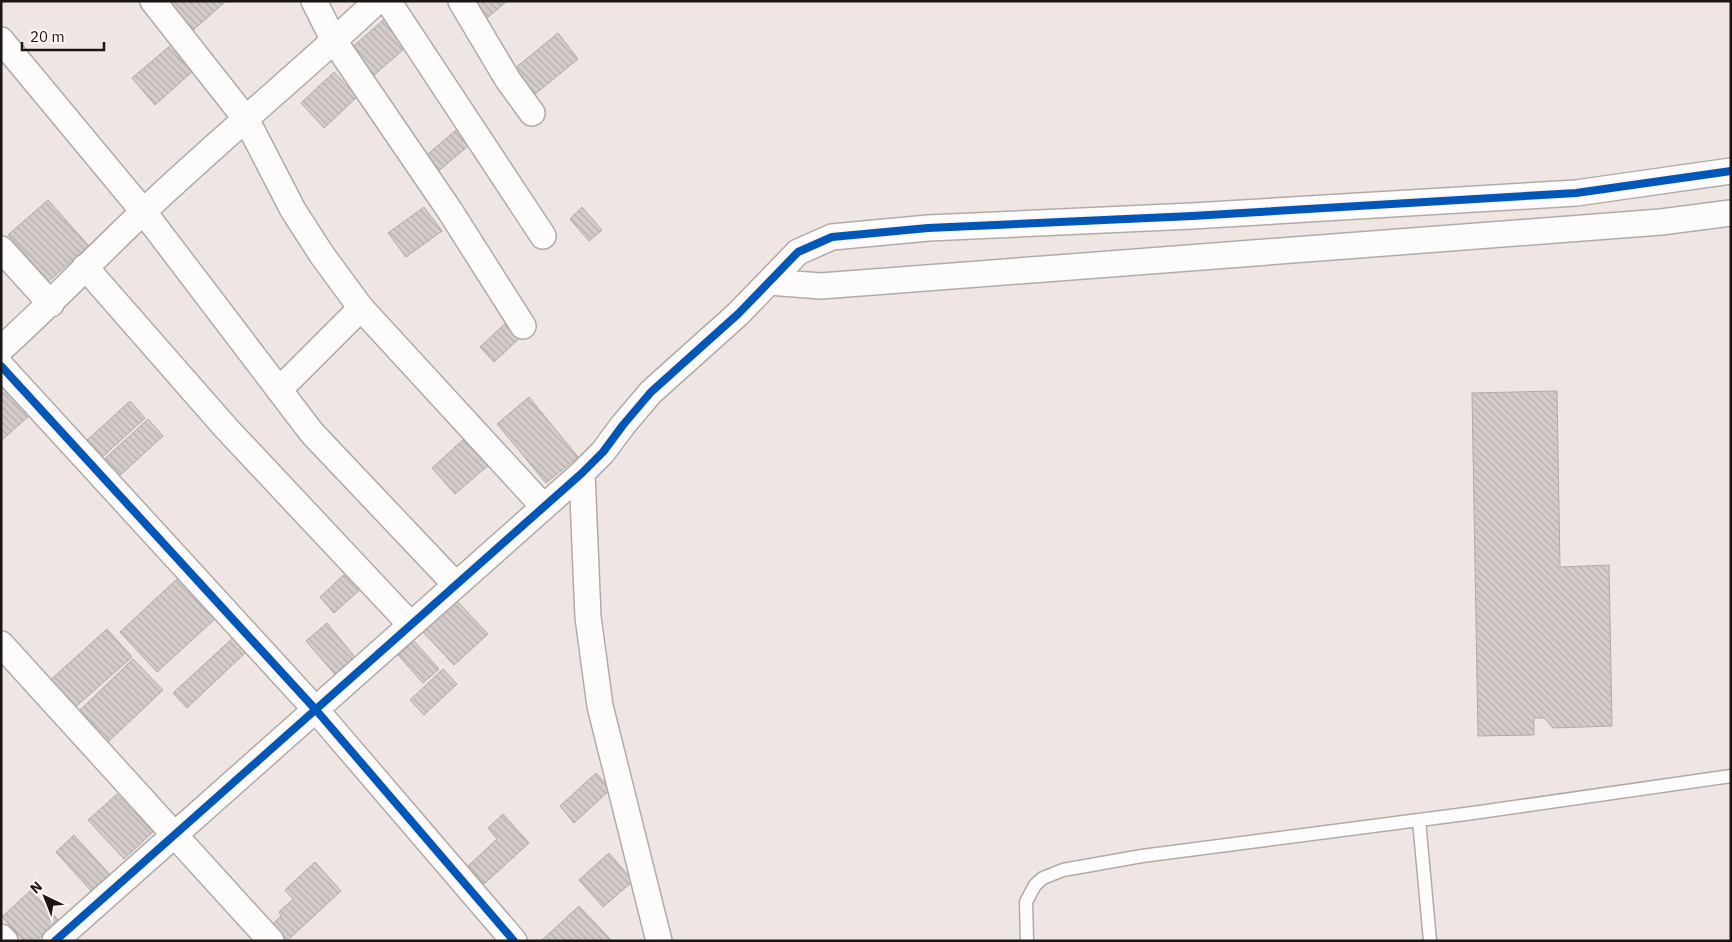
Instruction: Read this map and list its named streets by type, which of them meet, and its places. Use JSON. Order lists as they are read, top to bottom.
{
  "scale_bar": "20 m",
  "north": "top left"
}
